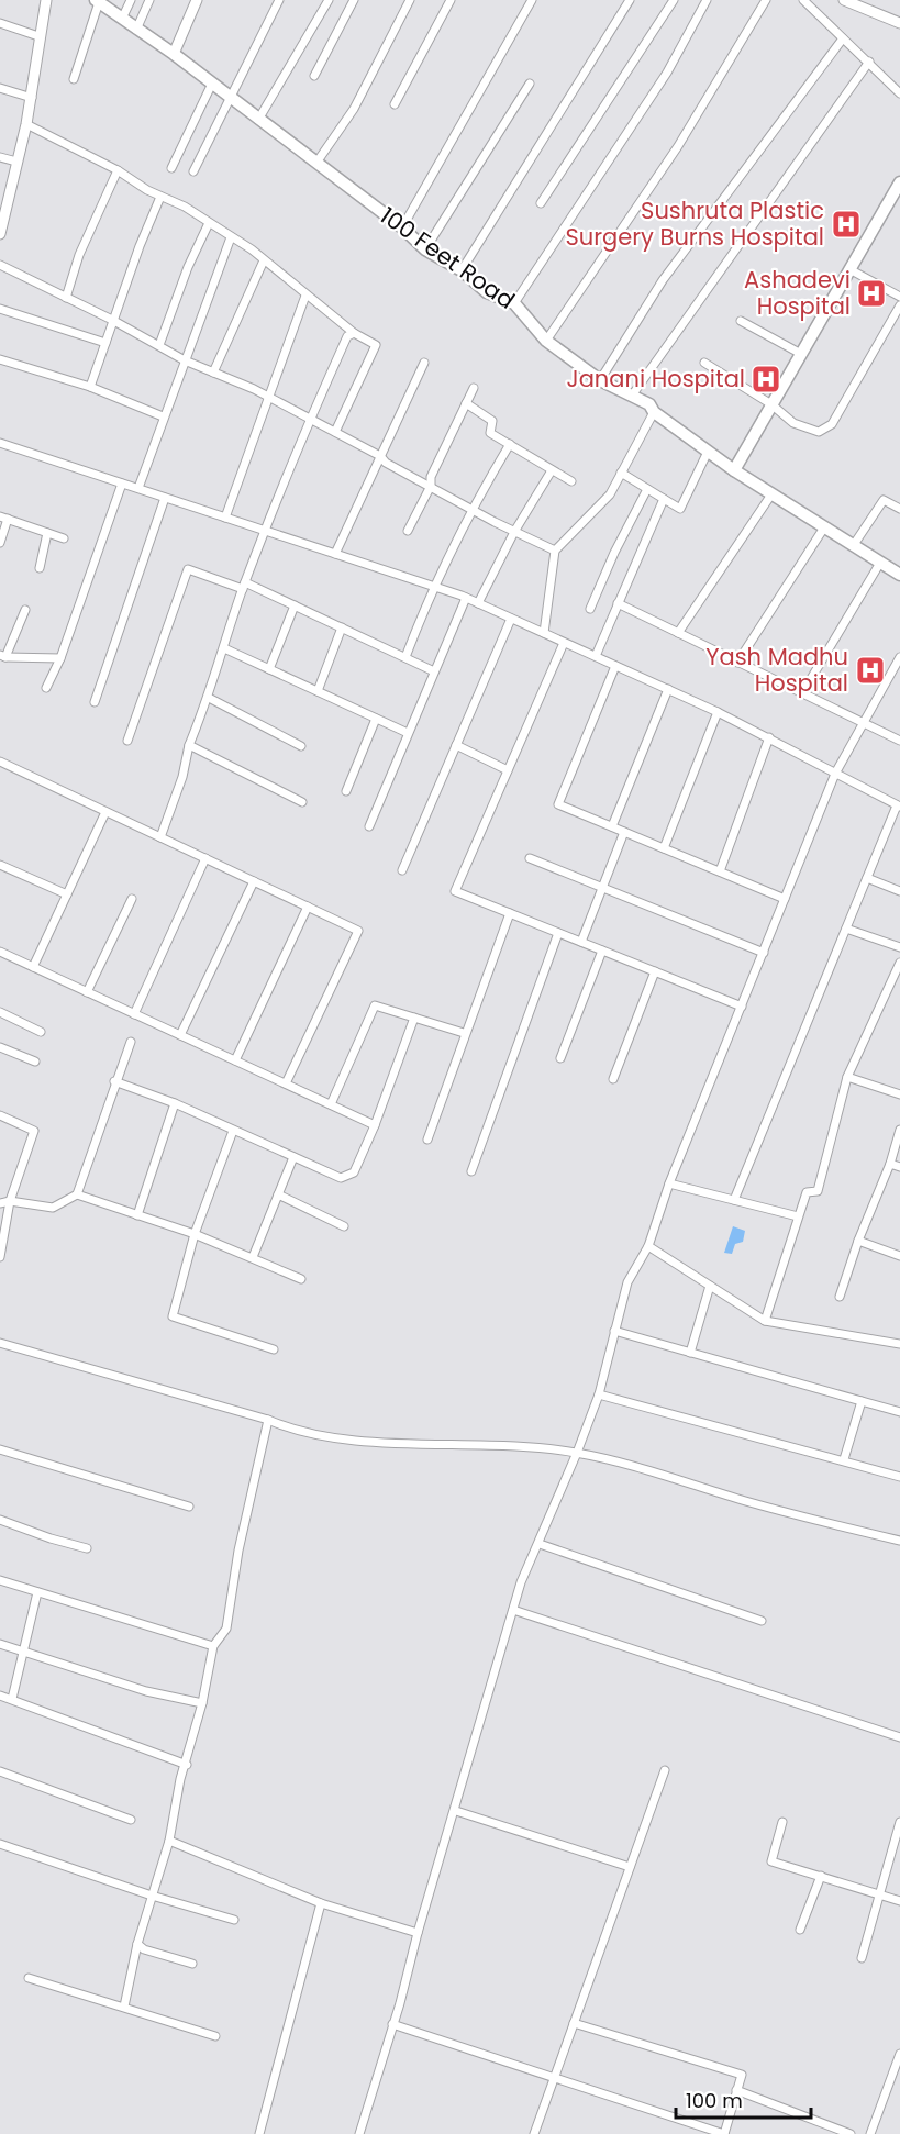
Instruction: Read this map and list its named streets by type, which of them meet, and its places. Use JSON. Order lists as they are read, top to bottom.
{
  "streets": {
    "main road": ["100 Feet Road"]
  },
  "places": {
    "hospital": [
      "Sushruta Plastic Surgery Burns Hospital",
      "Ashadevi Hospital",
      "Janani Hospital",
      "Yash Madhu Hospital"
    ]
  },
  "scale_bar": "100 m"
}
